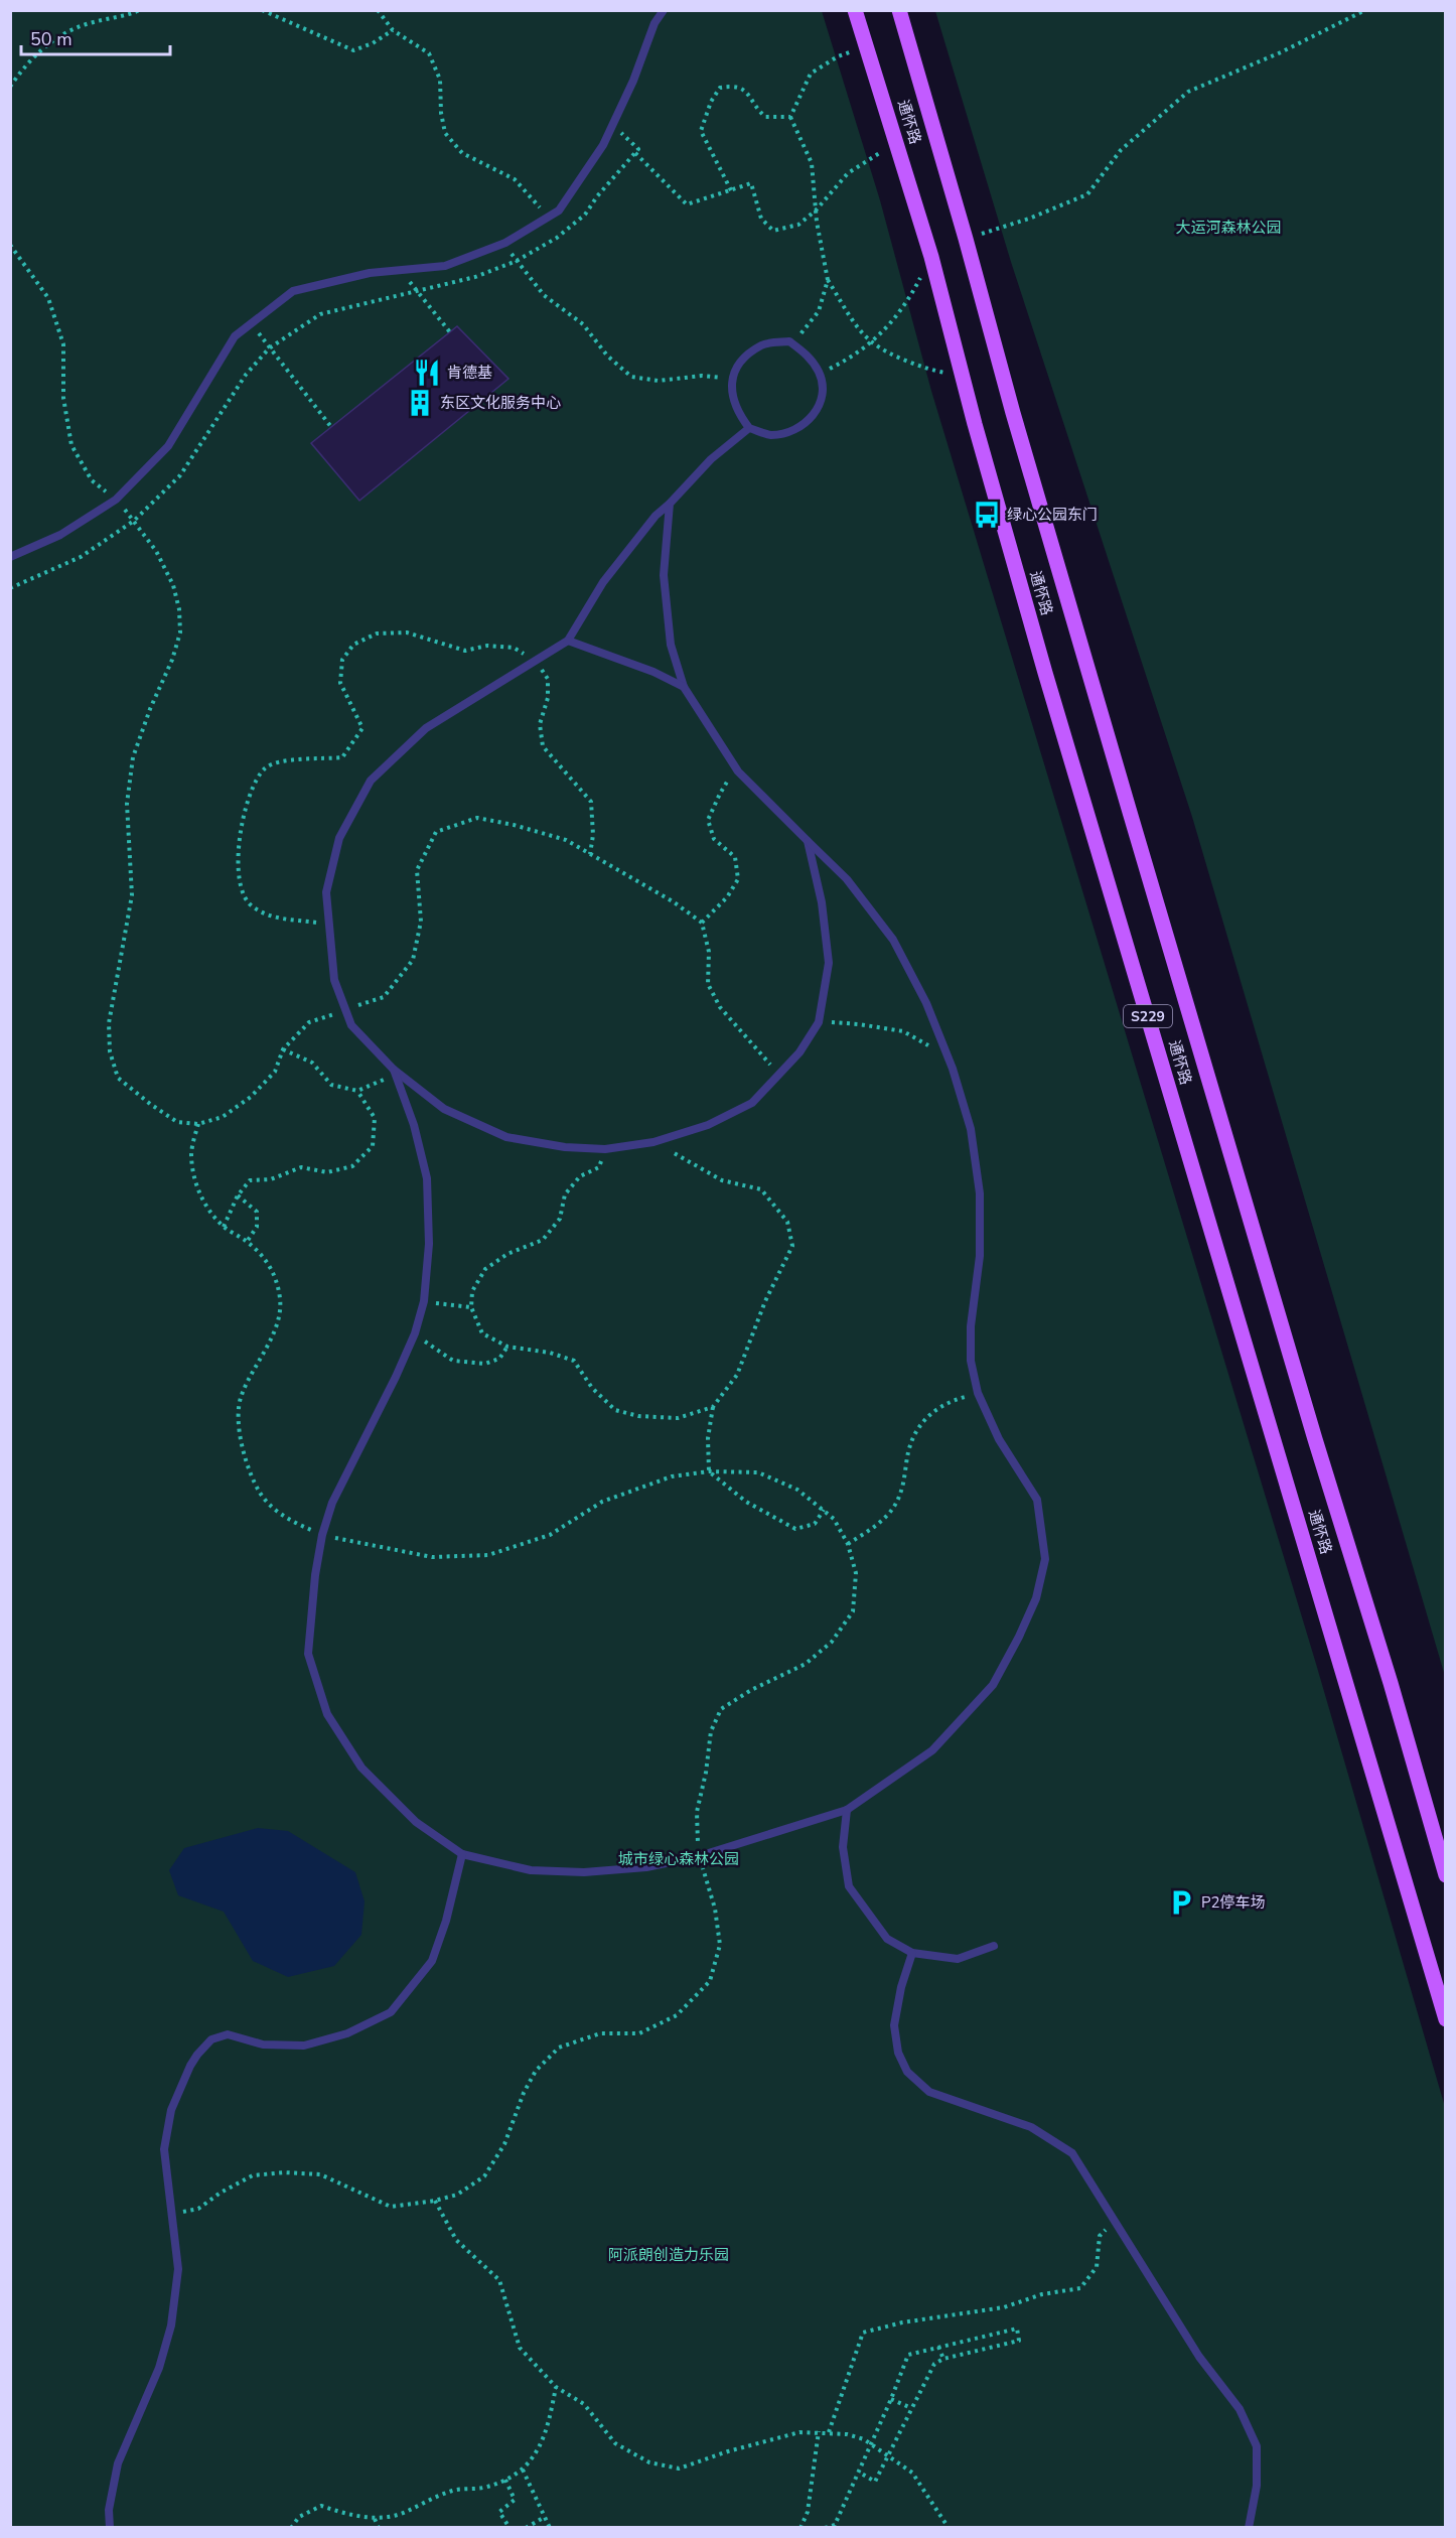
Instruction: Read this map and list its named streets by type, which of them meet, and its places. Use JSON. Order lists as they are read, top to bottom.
{
  "streets": {
    "main road": ["通怀路", "S229"]
  },
  "parks": ["大运河森林公园", "城市绿心森林公园", "阿派朗创造力乐园"],
  "places": {
    "restaurant": ["肯德基"],
    "building": ["东区文化服务中心"],
    "bus stop": ["绿心公园东门"],
    "parking": ["P2停车场"]
  },
  "scale_bar": "50 m"
}
